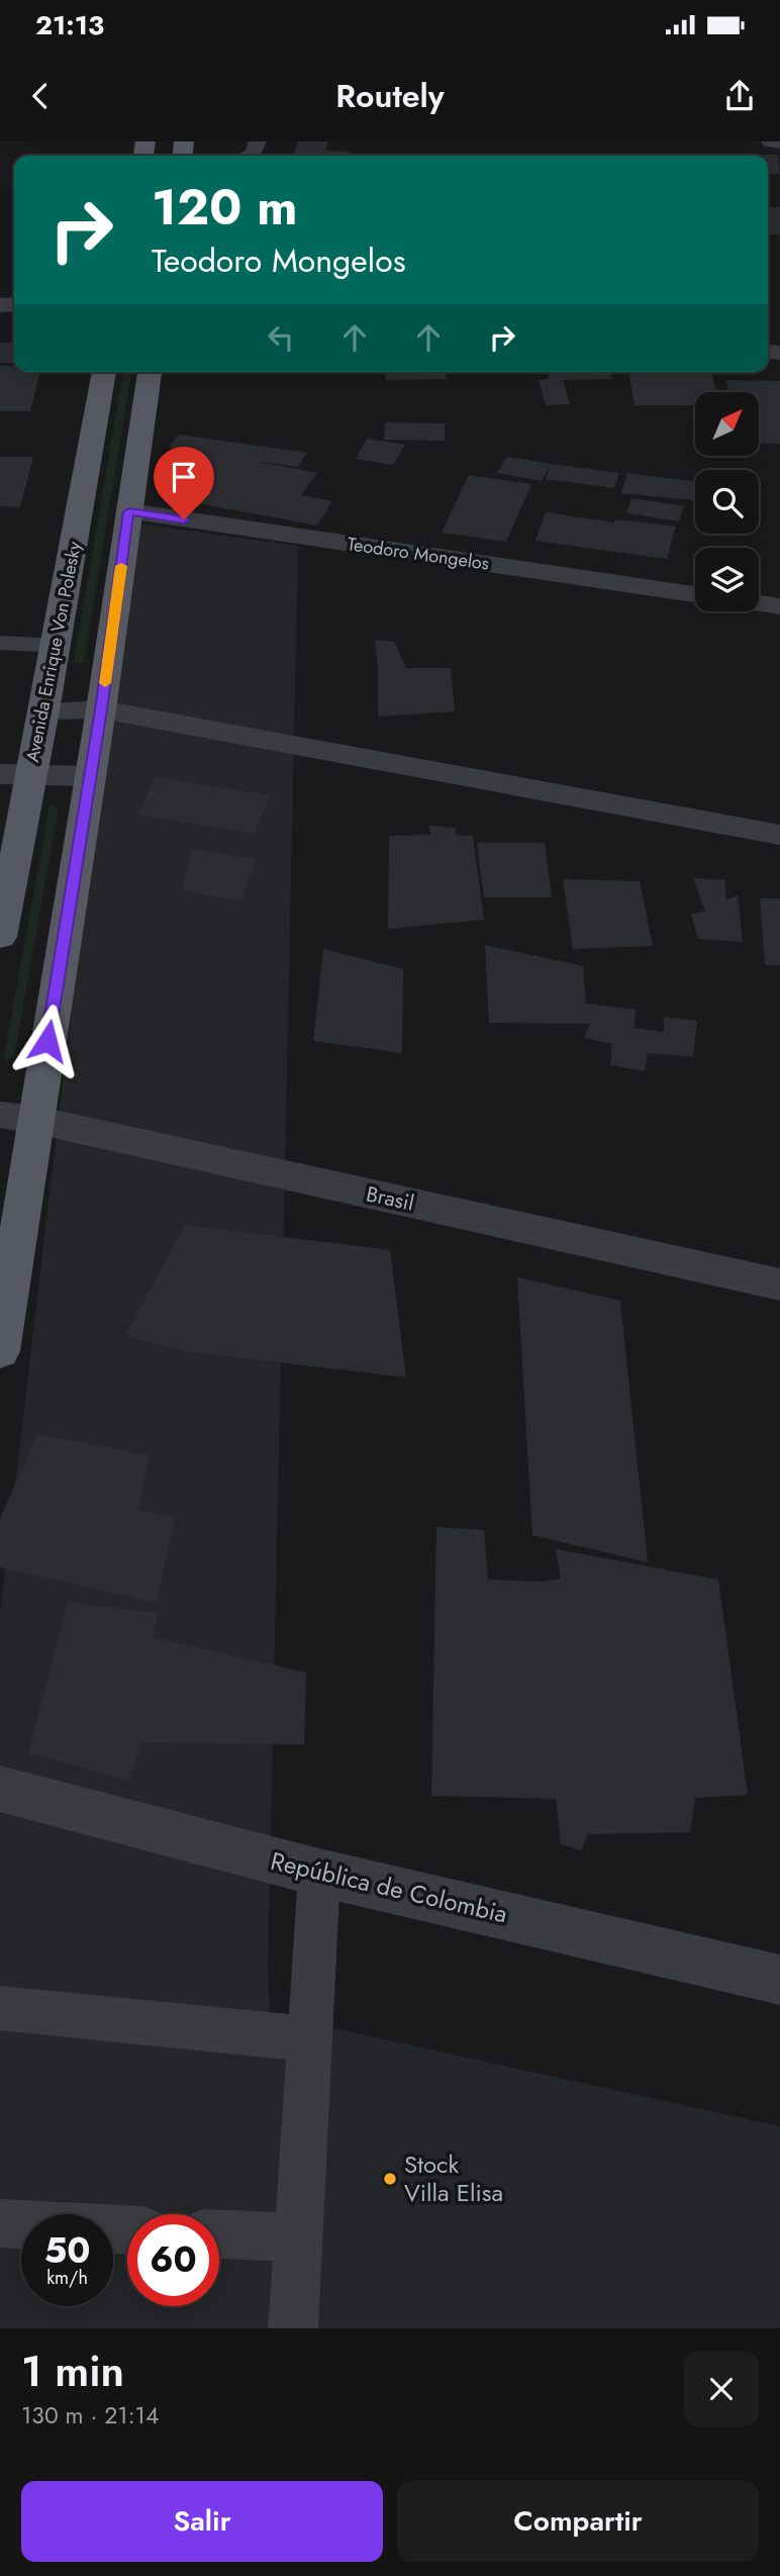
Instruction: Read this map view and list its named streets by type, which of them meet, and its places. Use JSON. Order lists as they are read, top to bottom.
{
  "streets": {
    "main road": ["Avenida Enrique Von Polesky"],
    "street": ["Teodoro Mongelos", "Brasil", "República de Colombia"]
  },
  "places": ["Stock Villa Elisa"],
  "north": "top right",
  "page": {
    "status": "21:13",
    "header": "Routely",
    "turn": ["120 m", "Teodoro Mongelos"],
    "speed": "50 km/h",
    "limit": "60",
    "heading": ["1 min", "130 m · 21:14"],
    "buttons": ["Salir", "Compartir"]
  }
}
